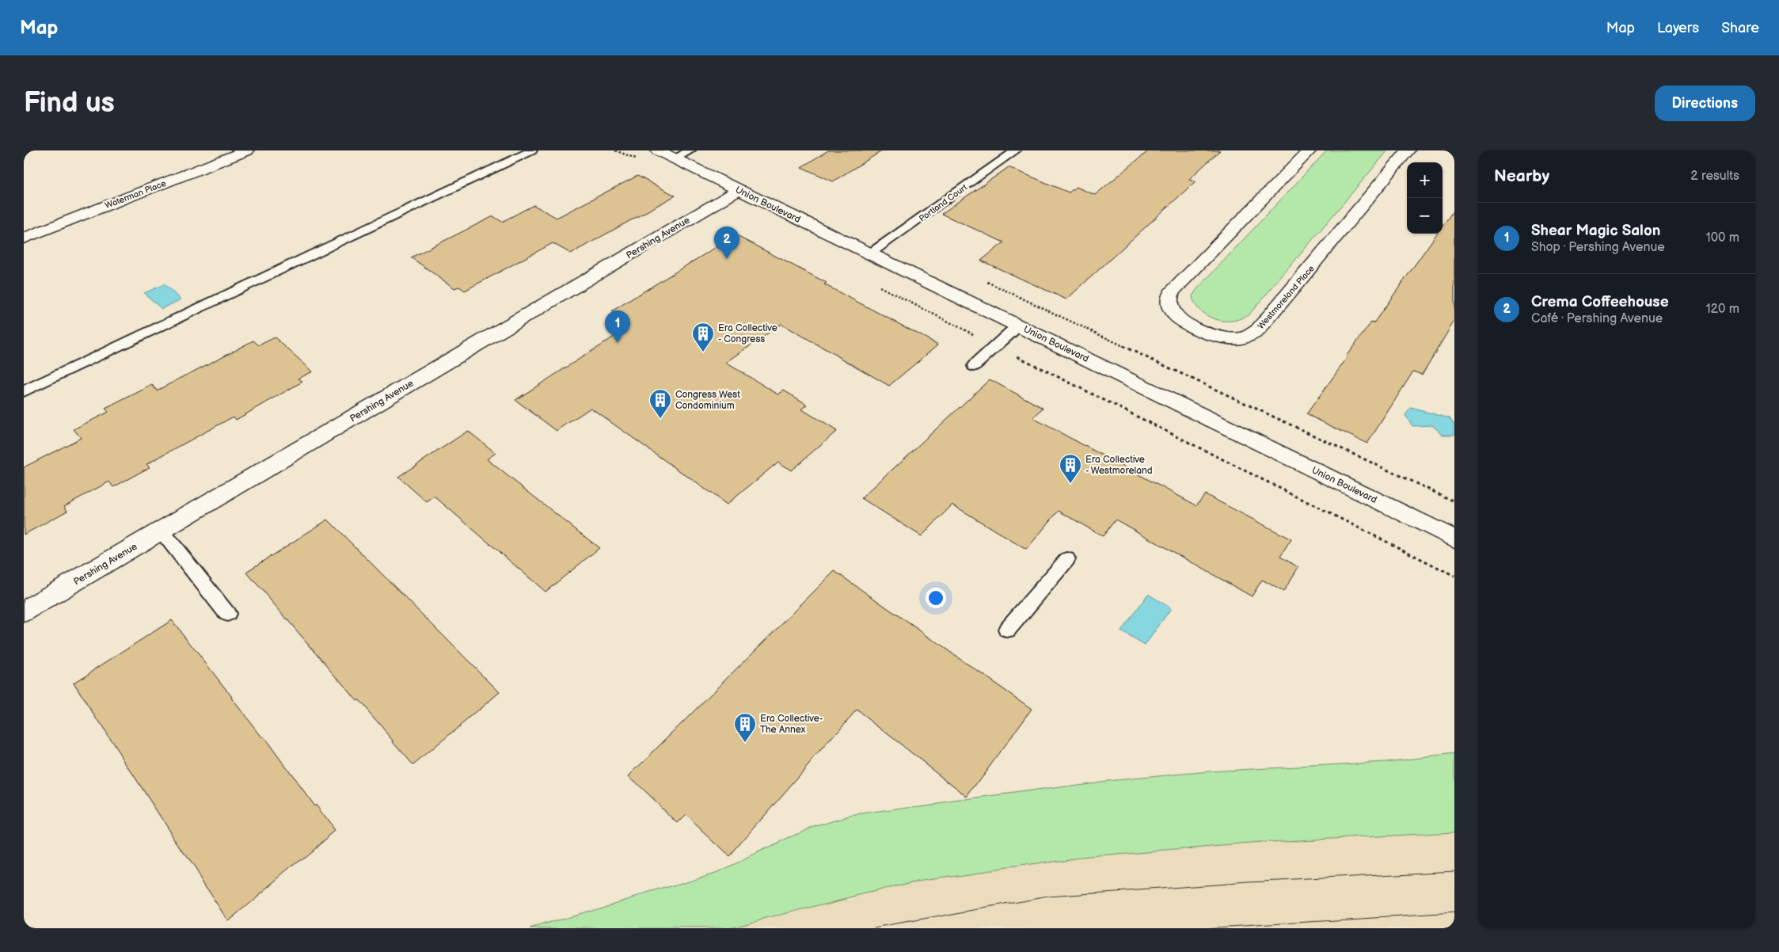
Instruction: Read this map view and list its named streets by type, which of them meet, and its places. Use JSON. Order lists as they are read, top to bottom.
{
  "streets": {
    "street": [
      "Waterman Place",
      "Union Boulevard",
      "Pershing Avenue",
      "Westmoreland Place"
    ],
    "lane": ["Portland Court"]
  },
  "crossings": [
    ["Portland Court", "Union Boulevard"],
    ["Union Boulevard", "Pershing Avenue"]
  ],
  "places": {
    "building": [
      "Era Collective - Congress",
      "Congress West Condominium",
      "Era Collective - Westmoreland",
      "Era Collective- The Annex"
    ]
  },
  "page": {
    "header": "Map",
    "nav": ["Map", "Layers", "Share"],
    "buttons": "Directions",
    "title": "Find us",
    "heading": ["Nearby", "2 results"],
    "map_buttons": ["+", "−"],
    "list": [
      {
        "mark": "1",
        "name": "Shear Magic Salon",
        "note": "Shop · Pershing Avenue",
        "value": "100 m"
      },
      {
        "mark": "2",
        "name": "Crema Coffeehouse",
        "note": "Café · Pershing Avenue",
        "value": "120 m"
      }
    ],
    "pins": ["2", "1"]
  }
}
